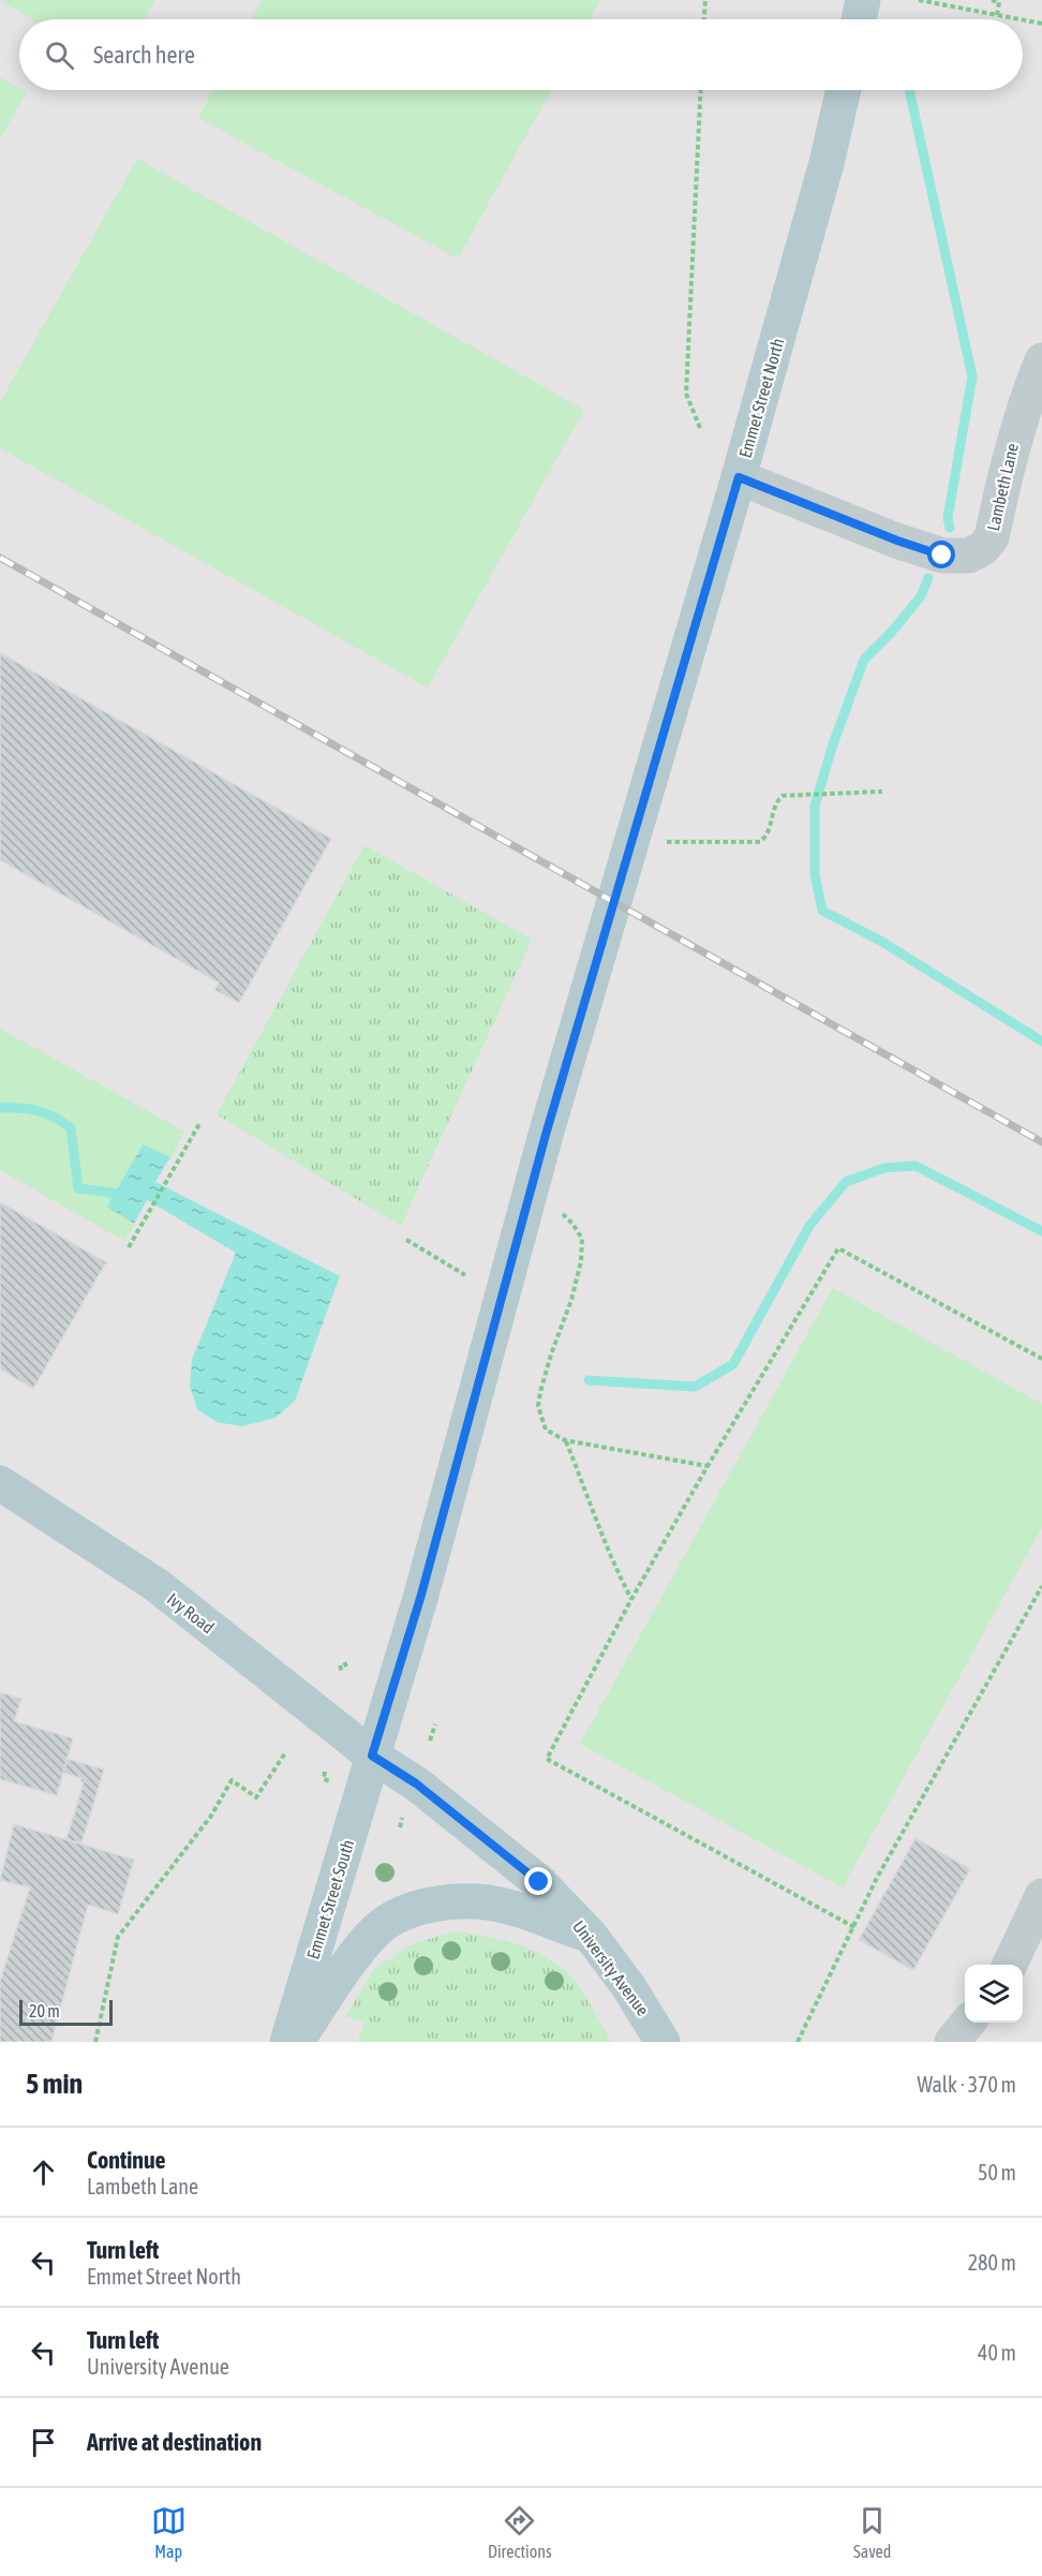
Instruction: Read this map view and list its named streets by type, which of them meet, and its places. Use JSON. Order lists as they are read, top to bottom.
{
  "streets": {
    "main road": [
      "Emmet Street North",
      "Ivy Road",
      "Emmet Street South",
      "University Avenue"
    ],
    "street": ["Lambeth Lane"]
  },
  "crossings": [
    ["Emmet Street North", "Lambeth Lane"],
    ["Emmet Street North", "Ivy Road"],
    ["Emmet Street North", "Emmet Street South"],
    ["Emmet Street North", "University Avenue"],
    ["Ivy Road", "Emmet Street South"],
    ["Ivy Road", "University Avenue"],
    ["Emmet Street South", "University Avenue"]
  ],
  "scale_bar": "20 m",
  "page": {
    "search": "Search here",
    "scale": "20 m",
    "heading": ["5 min", "Walk · 370 m"],
    "list": [
      ["Continue", "Lambeth Lane", "50 m"],
      ["Turn left", "Emmet Street North", "280 m"],
      ["Turn left", "University Avenue", "40 m"],
      "Arrive at destination"
    ],
    "nav": ["Map", "Directions", "Saved"]
  }
}
